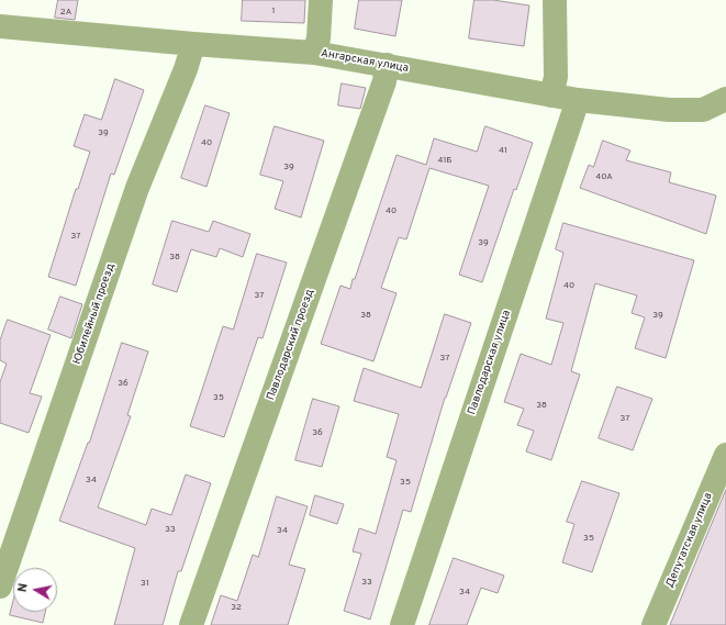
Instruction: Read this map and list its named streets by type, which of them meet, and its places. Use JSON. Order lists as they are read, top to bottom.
{
  "streets": {
    "street": [
      "Ангарская улица",
      "Юбилейный проезд",
      "Павлодарский проезд",
      "Павлодарская улица",
      "Депутатская улица"
    ]
  },
  "crossings": [
    ["Ангарская улица", "Юбилейный проезд"],
    ["Ангарская улица", "Павлодарский проезд"],
    ["Ангарская улица", "Павлодарская улица"]
  ],
  "house_numbers": [
    "1",
    "2А",
    "39",
    "40",
    "41",
    "41Б",
    "39",
    "40А",
    "40",
    "37",
    "39",
    "38",
    "40",
    "37",
    "38",
    "39",
    "37",
    "36",
    "35",
    "38",
    "37",
    "36",
    "34",
    "35",
    "33",
    "34",
    "35",
    "33",
    "31",
    "34",
    "32"
  ],
  "north": "left"
}
